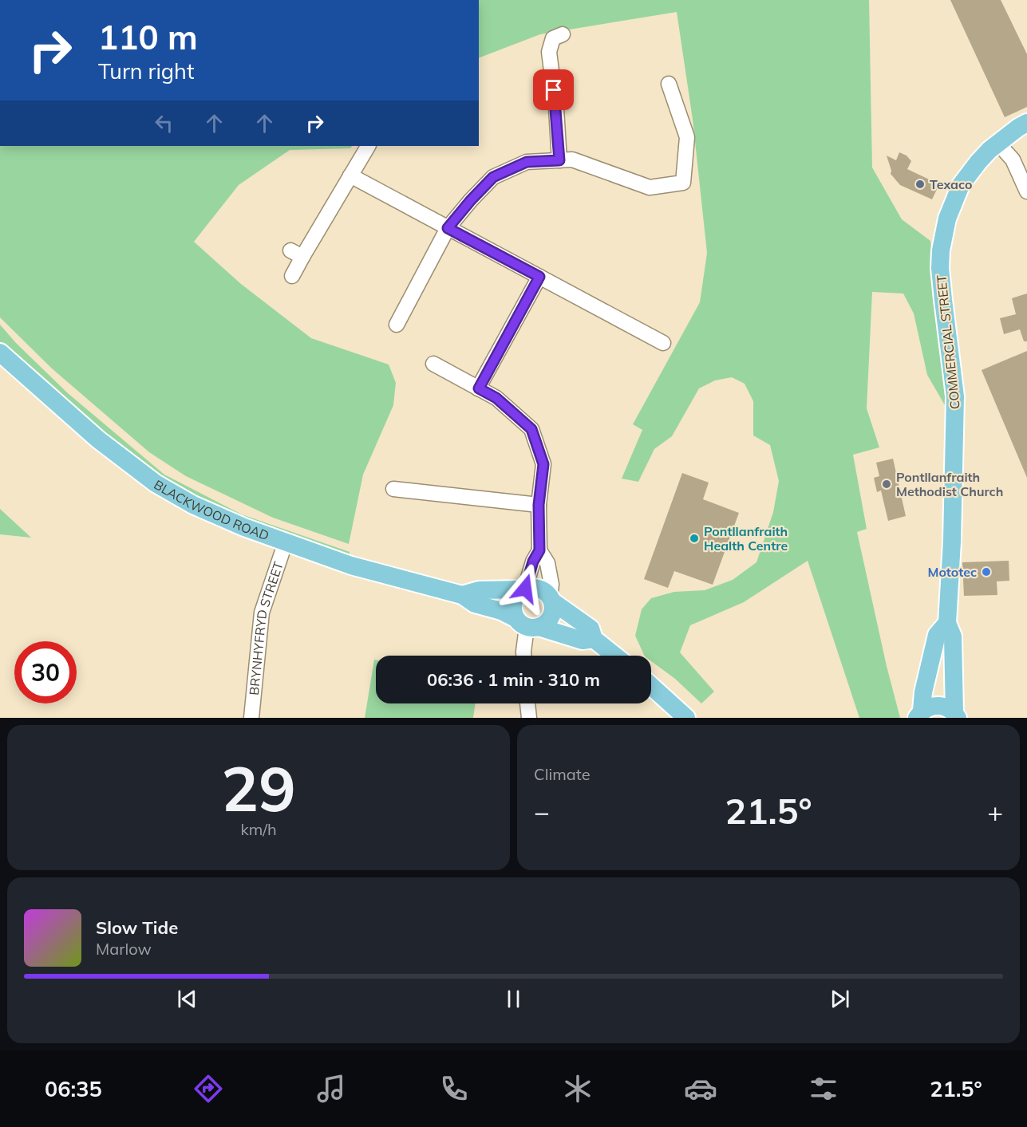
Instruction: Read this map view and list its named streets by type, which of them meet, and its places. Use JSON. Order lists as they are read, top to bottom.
{
  "streets": {
    "main road": ["COMMERCIAL STREET", "BLACKWOOD ROAD"],
    "street": ["BRYNHYFRYD STREET"]
  },
  "crossings": [
    ["BLACKWOOD ROAD", "BRYNHYFRYD STREET"]
  ],
  "places": [
    "Texaco",
    "Pontllanfraith Methodist Church",
    "Pontllanfraith Health Centre",
    "Mototec"
  ],
  "page": {
    "turn": ["110 m", "Turn right"],
    "limit": "30",
    "trip": "06:36 · 1 min · 310 m",
    "tile": [
      ["29", "km/h"],
      "Climate"
    ],
    "heat": ["−", "21.5°", "+"],
    "song": ["Slow Tide", "Marlow"],
    "tabs": ["06:35", "21.5°"]
  }
}
